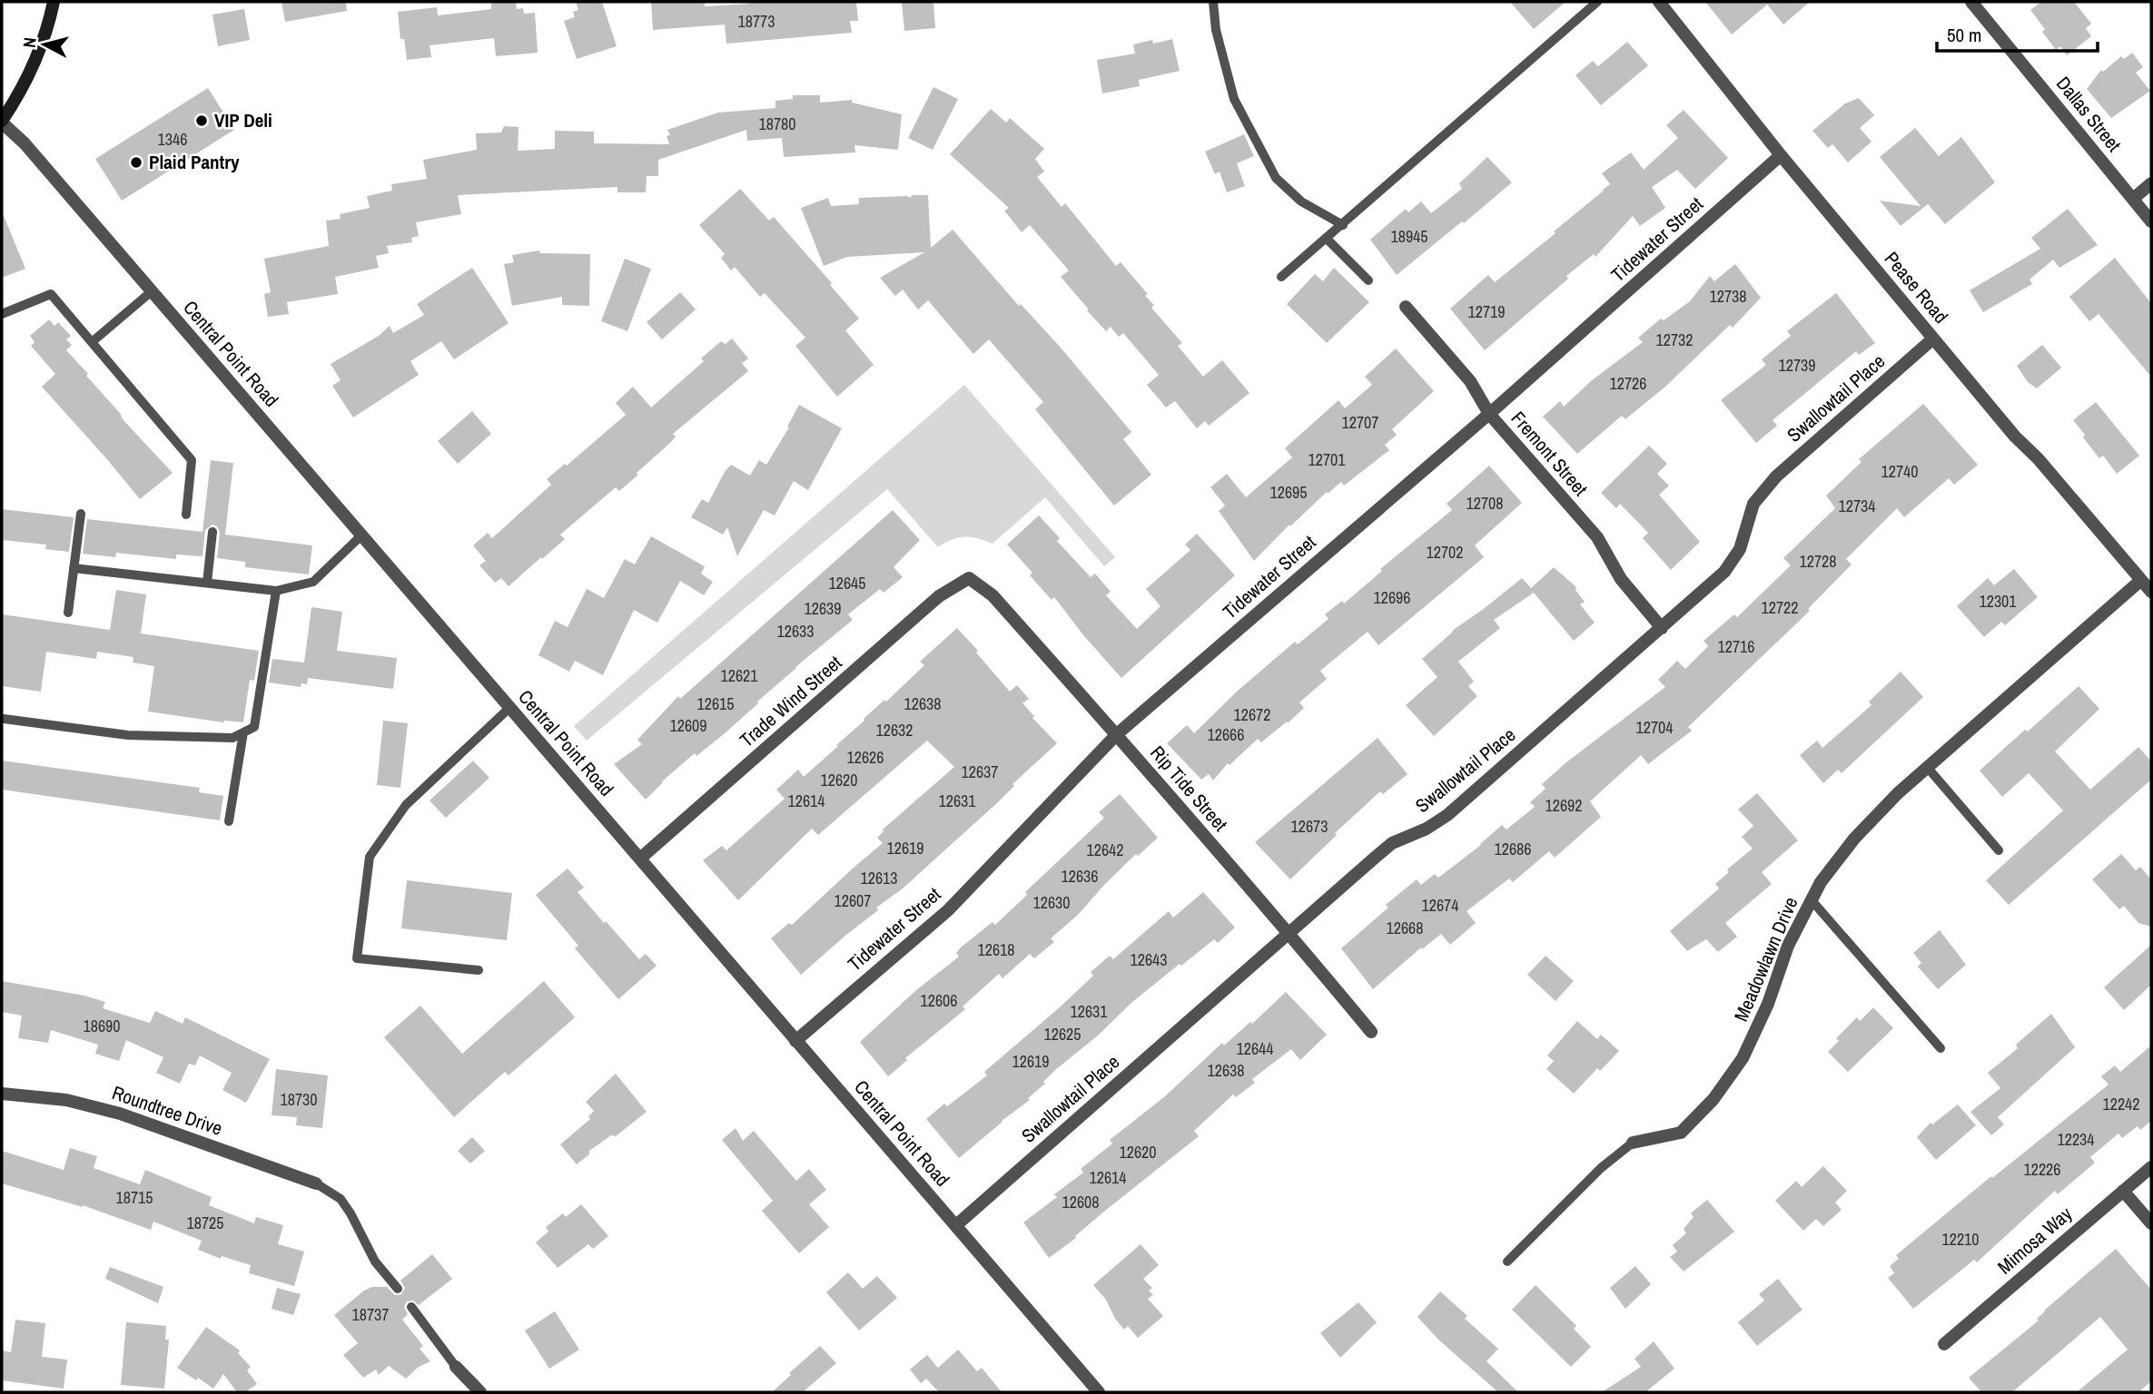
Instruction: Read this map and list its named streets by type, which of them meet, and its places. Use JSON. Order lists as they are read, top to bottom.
{
  "streets": {
    "street": [
      "Dallas Street",
      "Tidewater Street",
      "Pease Road",
      "Central Point Road",
      "Swallowtail Place",
      "Fremont Street",
      "Trade Wind Street",
      "Rip Tide Street",
      "Meadowlawn Drive",
      "Roundtree Drive",
      "Mimosa Way"
    ]
  },
  "crossings": [
    ["Tidewater Street", "Pease Road"],
    ["Tidewater Street", "Central Point Road"],
    ["Tidewater Street", "Fremont Street"],
    ["Tidewater Street", "Rip Tide Street"],
    ["Pease Road", "Swallowtail Place"],
    ["Pease Road", "Meadowlawn Drive"],
    ["Central Point Road", "Swallowtail Place"],
    ["Central Point Road", "Trade Wind Street"],
    ["Swallowtail Place", "Fremont Street"],
    ["Swallowtail Place", "Rip Tide Street"],
    ["Trade Wind Street", "Rip Tide Street"]
  ],
  "places": ["VIP Deli", "Plaid Pantry"],
  "house_numbers": [
    "18773",
    "18780",
    "1346",
    "18945",
    "12738",
    "12719",
    "12732",
    "12739",
    "12726",
    "12707",
    "12701",
    "12740",
    "12695",
    "12708",
    "12734",
    "12702",
    "12728",
    "12645",
    "12696",
    "12301",
    "12722",
    "12639",
    "12633",
    "12716",
    "12621",
    "12615",
    "12638",
    "12672",
    "12609",
    "12704",
    "12632",
    "12666",
    "12626",
    "12637",
    "12620",
    "12614",
    "12631",
    "12692",
    "12673",
    "12619",
    "12686",
    "12642",
    "12636",
    "12613",
    "12607",
    "12630",
    "12674",
    "12668",
    "12618",
    "12643",
    "12606",
    "12631",
    "18690",
    "12625",
    "12644",
    "12619",
    "12638",
    "18730",
    "12242",
    "12234",
    "12620",
    "12226",
    "12614",
    "18715",
    "12608",
    "18725",
    "12210",
    "18737"
  ],
  "scale_bar": "50 m",
  "north": "left"
}
